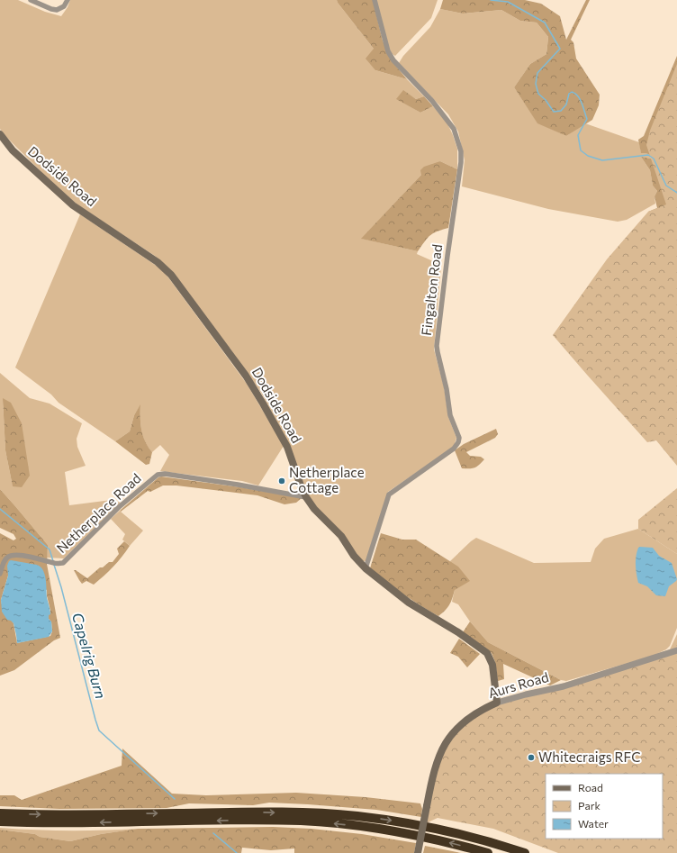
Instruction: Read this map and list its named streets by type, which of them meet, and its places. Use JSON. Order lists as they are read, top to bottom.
{
  "streets": {
    "main road": ["Dodside Road", "Aurs Road"],
    "street": ["Fingalton Road", "Netherplace Road"]
  },
  "crossings": [
    ["Dodside Road", "Fingalton Road"],
    ["Dodside Road", "Netherplace Road"],
    ["Dodside Road", "Aurs Road"]
  ],
  "water": ["Capelrig Burn"],
  "places": ["Netherplace Cottage", "Whitecraigs RFC"],
  "legend": ["Road", "Park", "Water"]
}
